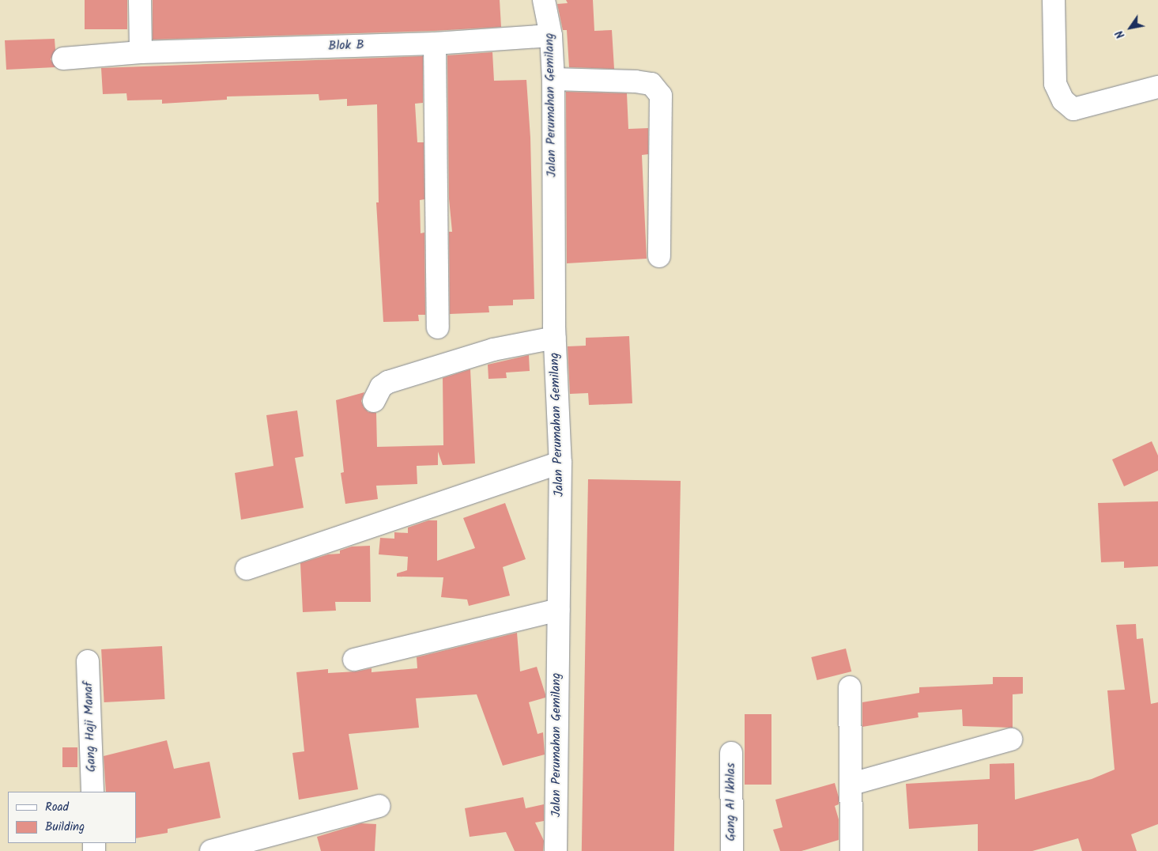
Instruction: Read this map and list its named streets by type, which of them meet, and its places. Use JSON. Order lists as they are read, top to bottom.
{
  "streets": {
    "street": [
      "Blok B",
      "Jalan Perumahan Gemilang",
      "Gang Haji Manaf",
      "Gang Al Ikhlas"
    ]
  },
  "crossings": [
    ["Blok B", "Jalan Perumahan Gemilang"]
  ],
  "legend": ["Road", "Building"],
  "north": "bottom left"
}
